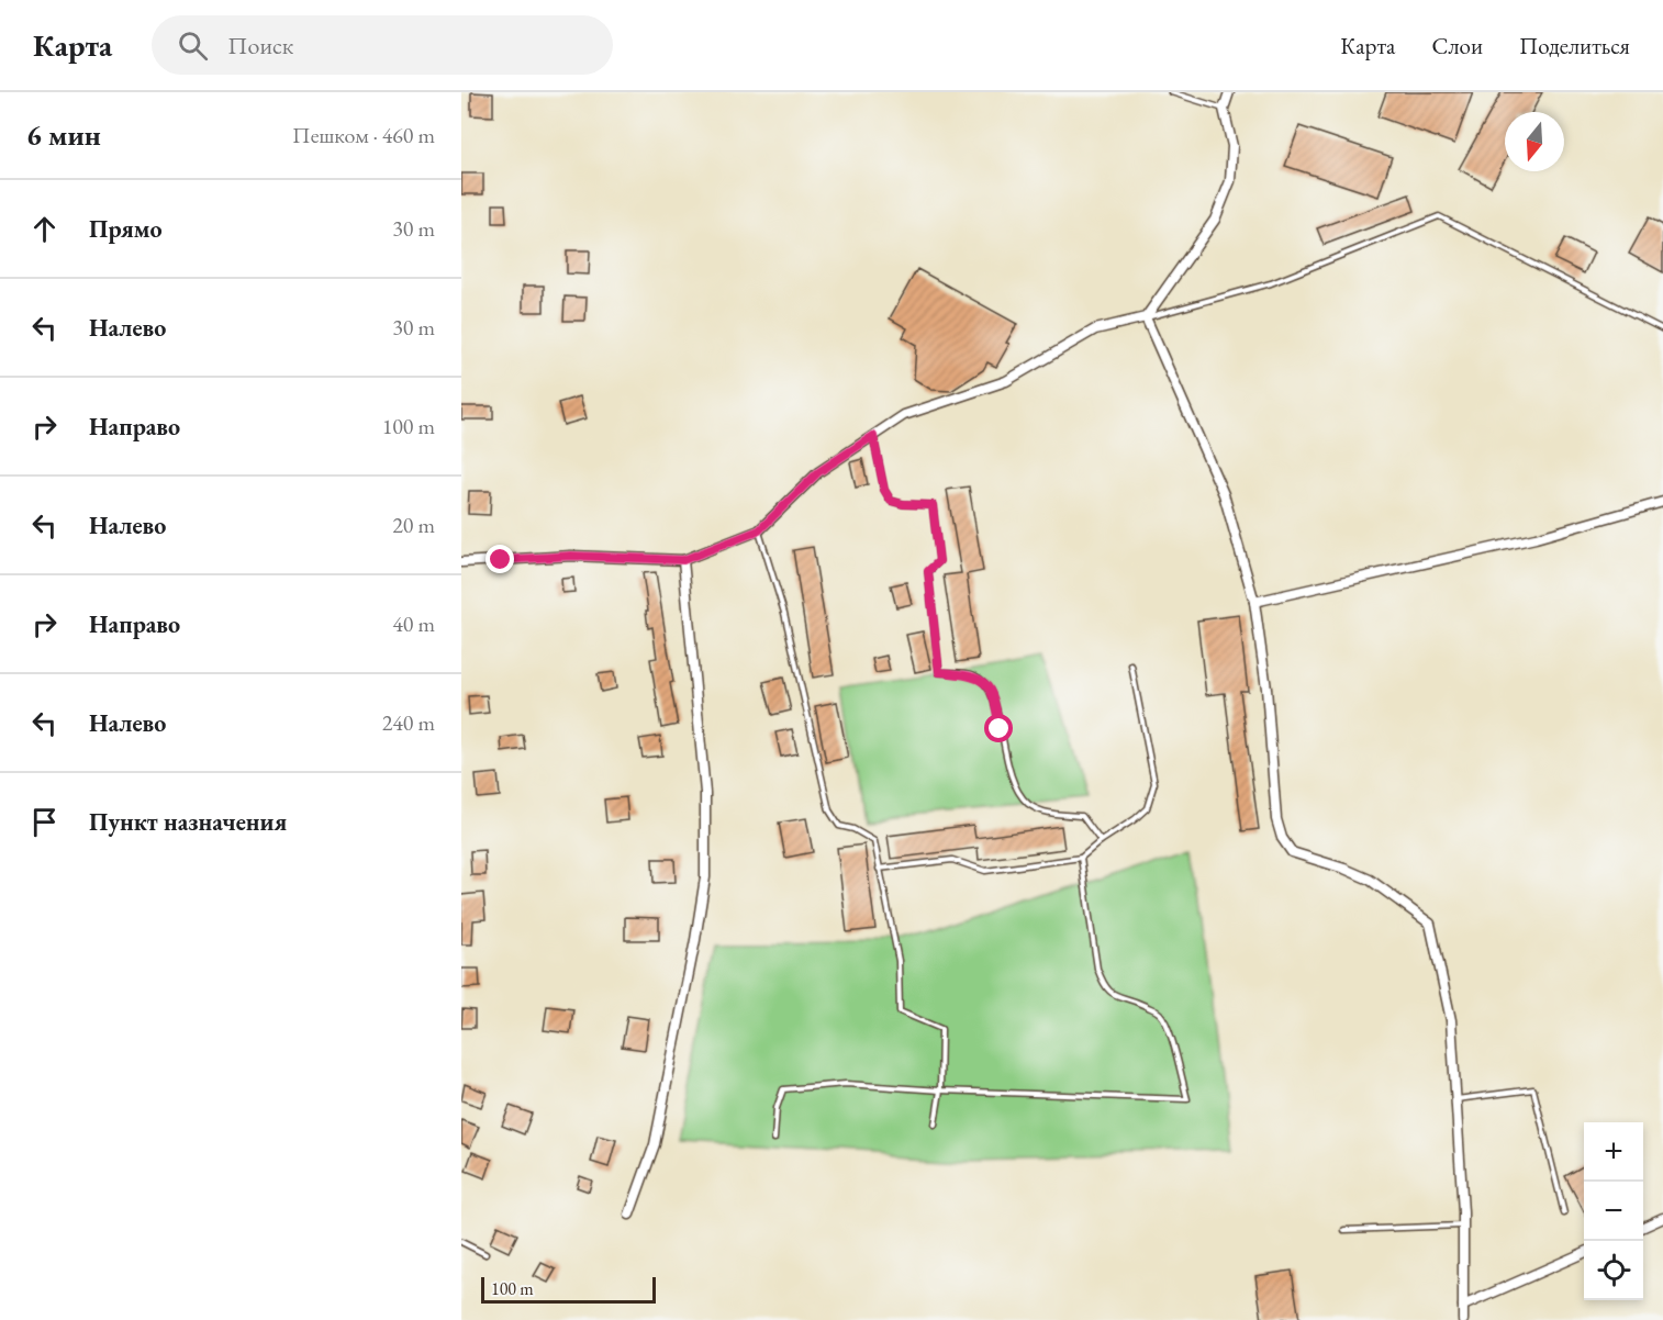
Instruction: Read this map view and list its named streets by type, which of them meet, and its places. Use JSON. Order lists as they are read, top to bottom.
{
  "scale_bar": "100 m",
  "north": "bottom",
  "page": {
    "header": "Карта",
    "search": "Поиск",
    "nav": ["Карта", "Слои", "Поделиться"],
    "heading": ["6 мин", "Пешком · 460 m"],
    "list": [
      ["Прямо", "30 m"],
      ["Налево", "30 m"],
      ["Направо", "100 m"],
      ["Налево", "20 m"],
      ["Направо", "40 m"],
      ["Налево", "240 m"],
      "Пункт назначения"
    ],
    "map_buttons": ["+", "−"],
    "scale": "100 m"
  }
}
